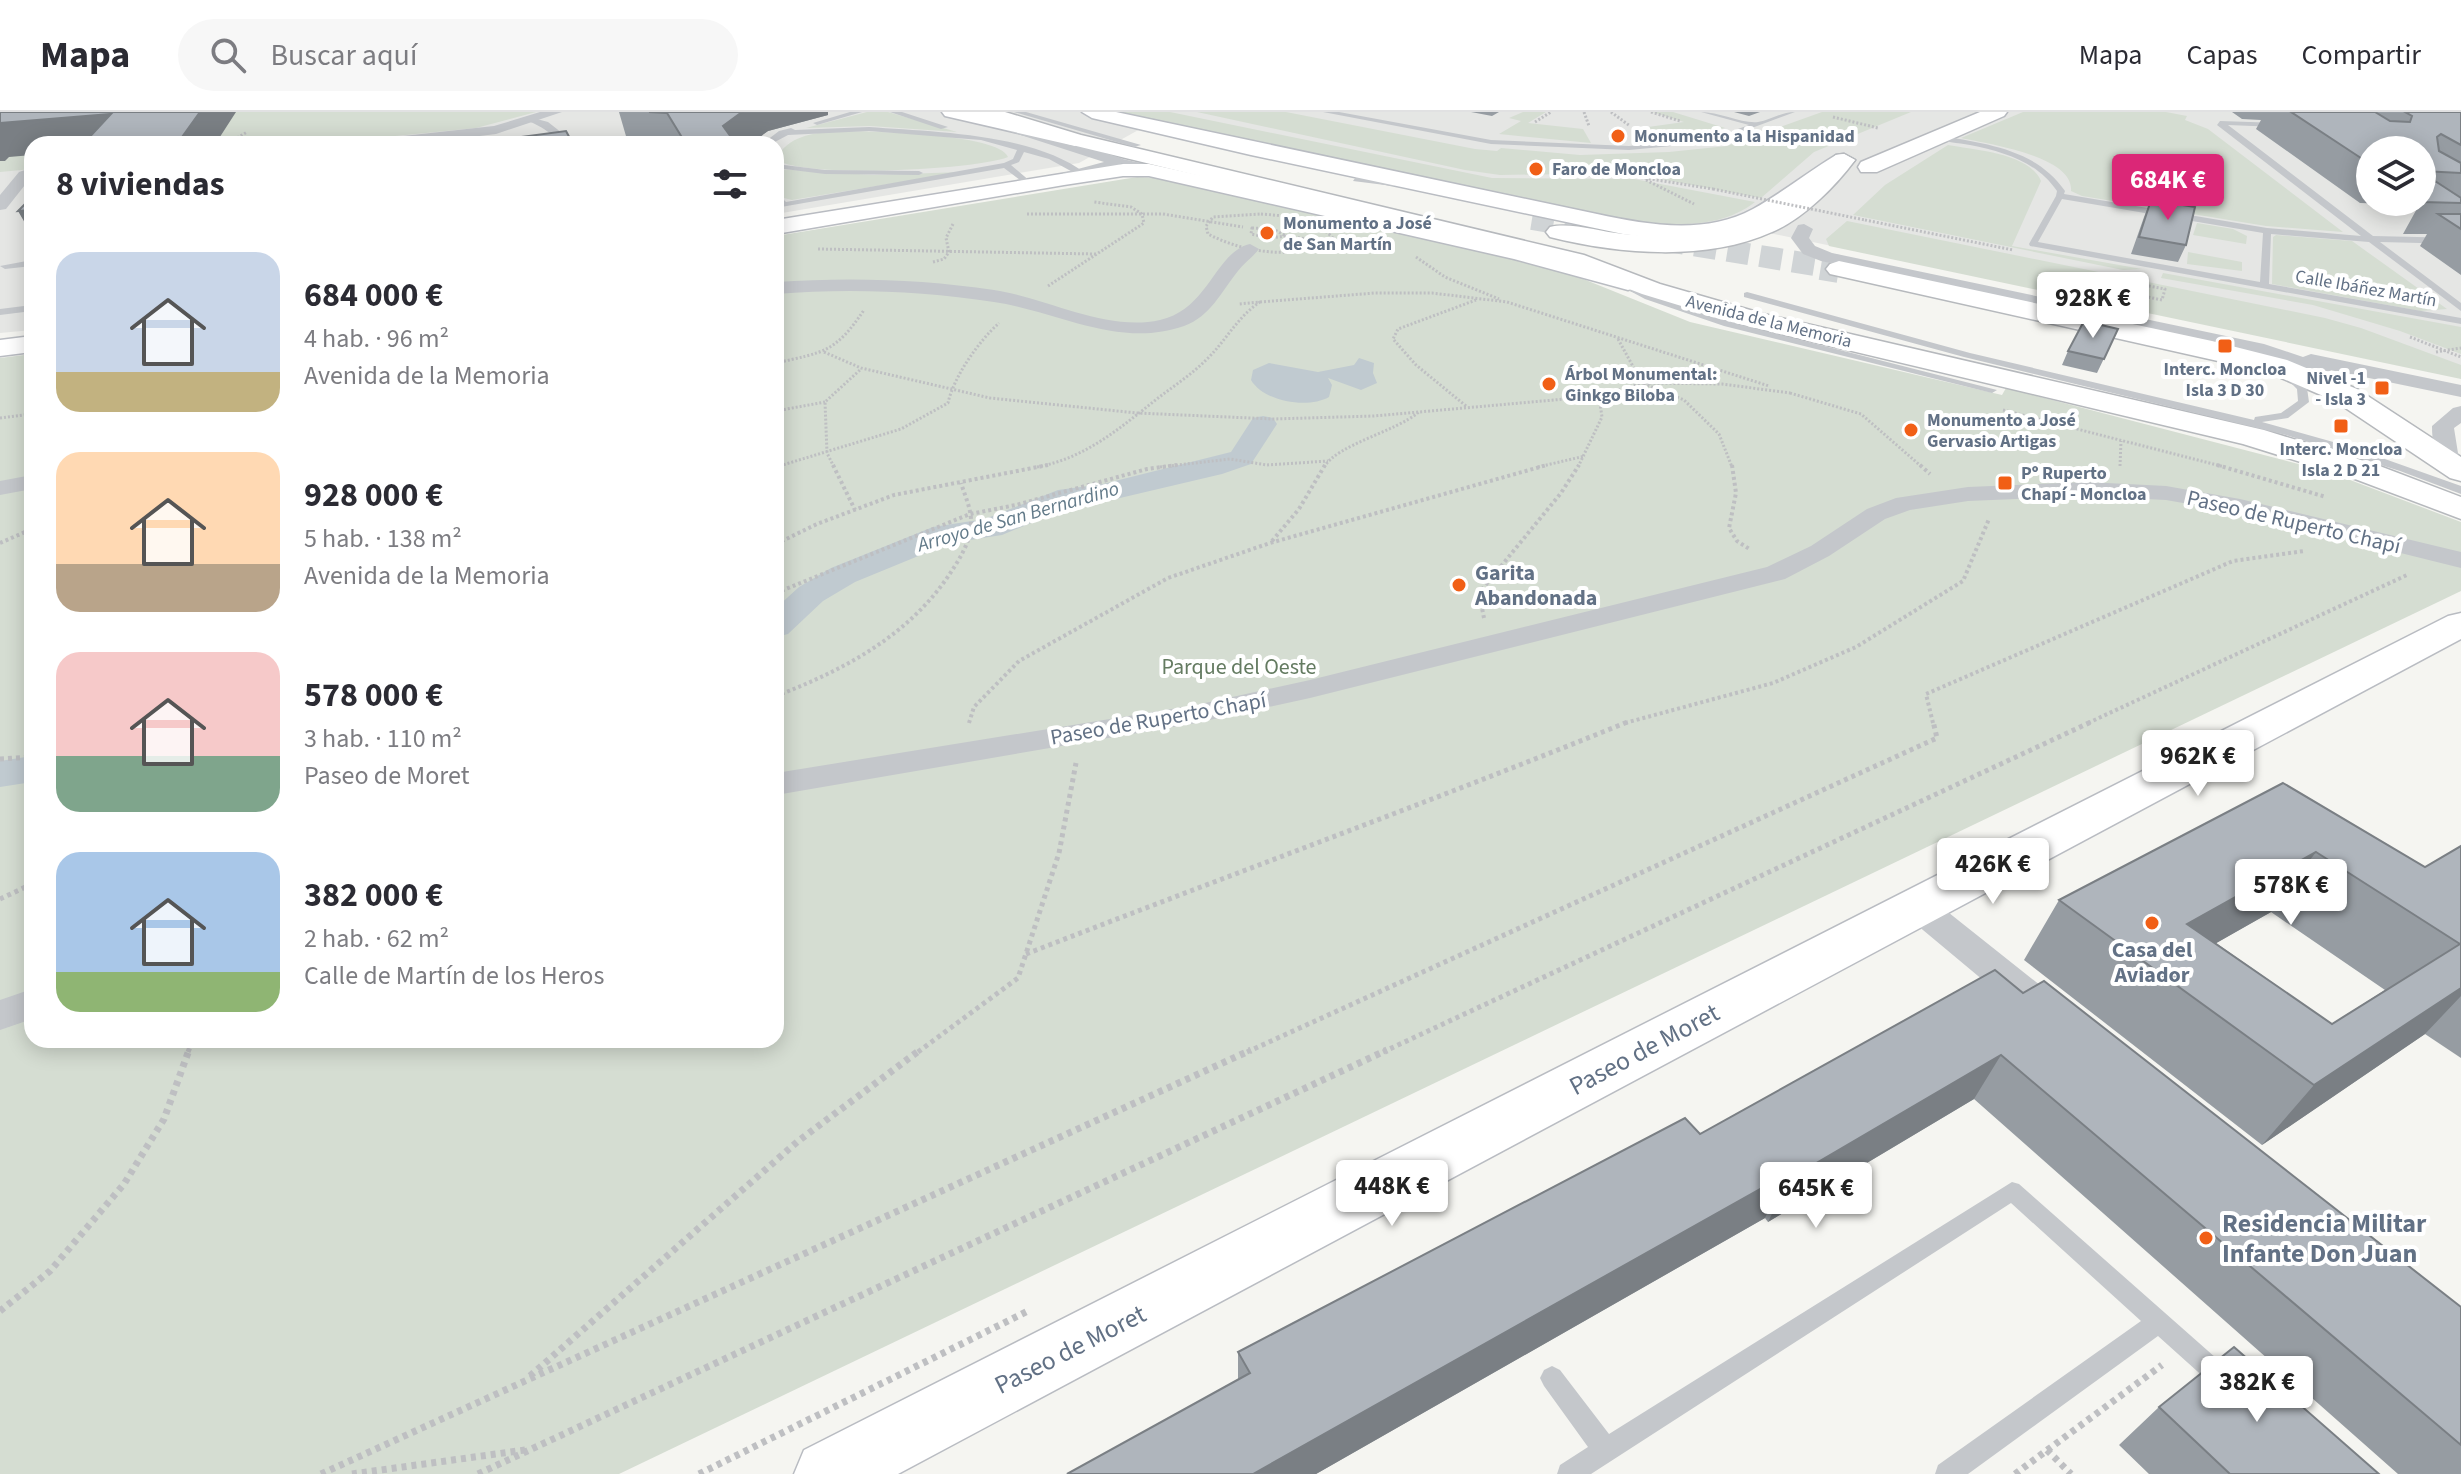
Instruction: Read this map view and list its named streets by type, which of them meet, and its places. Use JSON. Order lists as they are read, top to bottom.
{
  "streets": {
    "main road": ["Avenida de la Memoria", "Paseo de Moret"],
    "street": ["Paseo de Ruperto Chapí"],
    "lane": ["Calle Ibáñez Martín"]
  },
  "water": ["Arroyo de San Bernardino"],
  "parks": ["Parque del Oeste"],
  "places": {
    "other": [
      "Monumento a la Hispanidad",
      "Faro de Moncloa",
      "Monumento a José de San Martín",
      "Árbol Monumental: Ginkgo Biloba",
      "Monumento a José Gervasio Artigas",
      "Garita Abandonada",
      "Casa del Aviador",
      "Residencia Militar Infante Don Juan"
    ],
    "transit": [
      "Interc. Moncloa Isla 3 D 30",
      "Nivel -1 - Isla 3",
      "Interc. Moncloa Isla 2 D 21",
      "Pº Ruperto Chapí - Moncloa"
    ]
  },
  "page": {
    "header": "Mapa",
    "search": "Buscar aquí",
    "nav": ["Mapa", "Capas", "Compartir"],
    "heading": "8 viviendas",
    "price": [
      "684K €",
      "928K €",
      "962K €",
      "426K €",
      "578K €",
      "448K €",
      "645K €",
      "382K €"
    ],
    "list": [
      {
        "name": "684 000 €",
        "note": "4 hab. · 96 m² · Avenida de la Memoria"
      },
      {
        "name": "928 000 €",
        "note": "5 hab. · 138 m² · Avenida de la Memoria"
      },
      {
        "name": "578 000 €",
        "note": "3 hab. · 110 m² · Paseo de Moret"
      },
      {
        "name": "382 000 €",
        "note": "2 hab. · 62 m² · Calle de Martín de los Heros"
      }
    ]
  }
}
